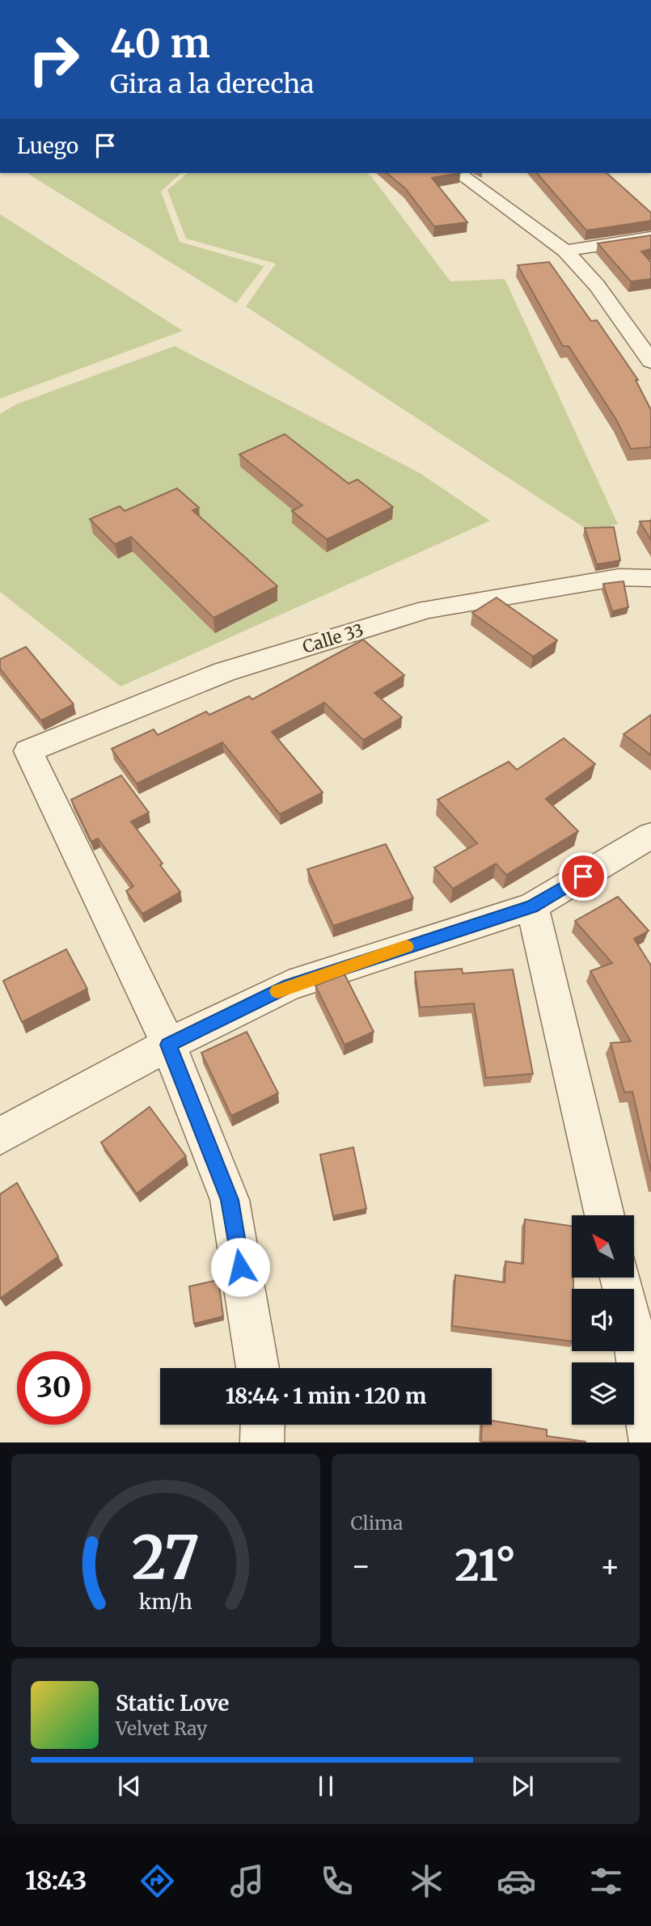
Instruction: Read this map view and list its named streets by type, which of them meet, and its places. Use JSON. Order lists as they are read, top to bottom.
{
  "streets": {
    "street": ["Calle 33"]
  },
  "north": "top left",
  "page": {
    "turn": ["40 m", "Gira a la derecha"],
    "then": "Luego",
    "limit": "30",
    "trip": "18:44 · 1 min · 120 m",
    "tile": "Clima",
    "heat": ["−", "21°", "+"],
    "song": ["Static Love", "Velvet Ray"],
    "tabs": "18:43",
    "gauge": ["27", "km/h"]
  }
}
